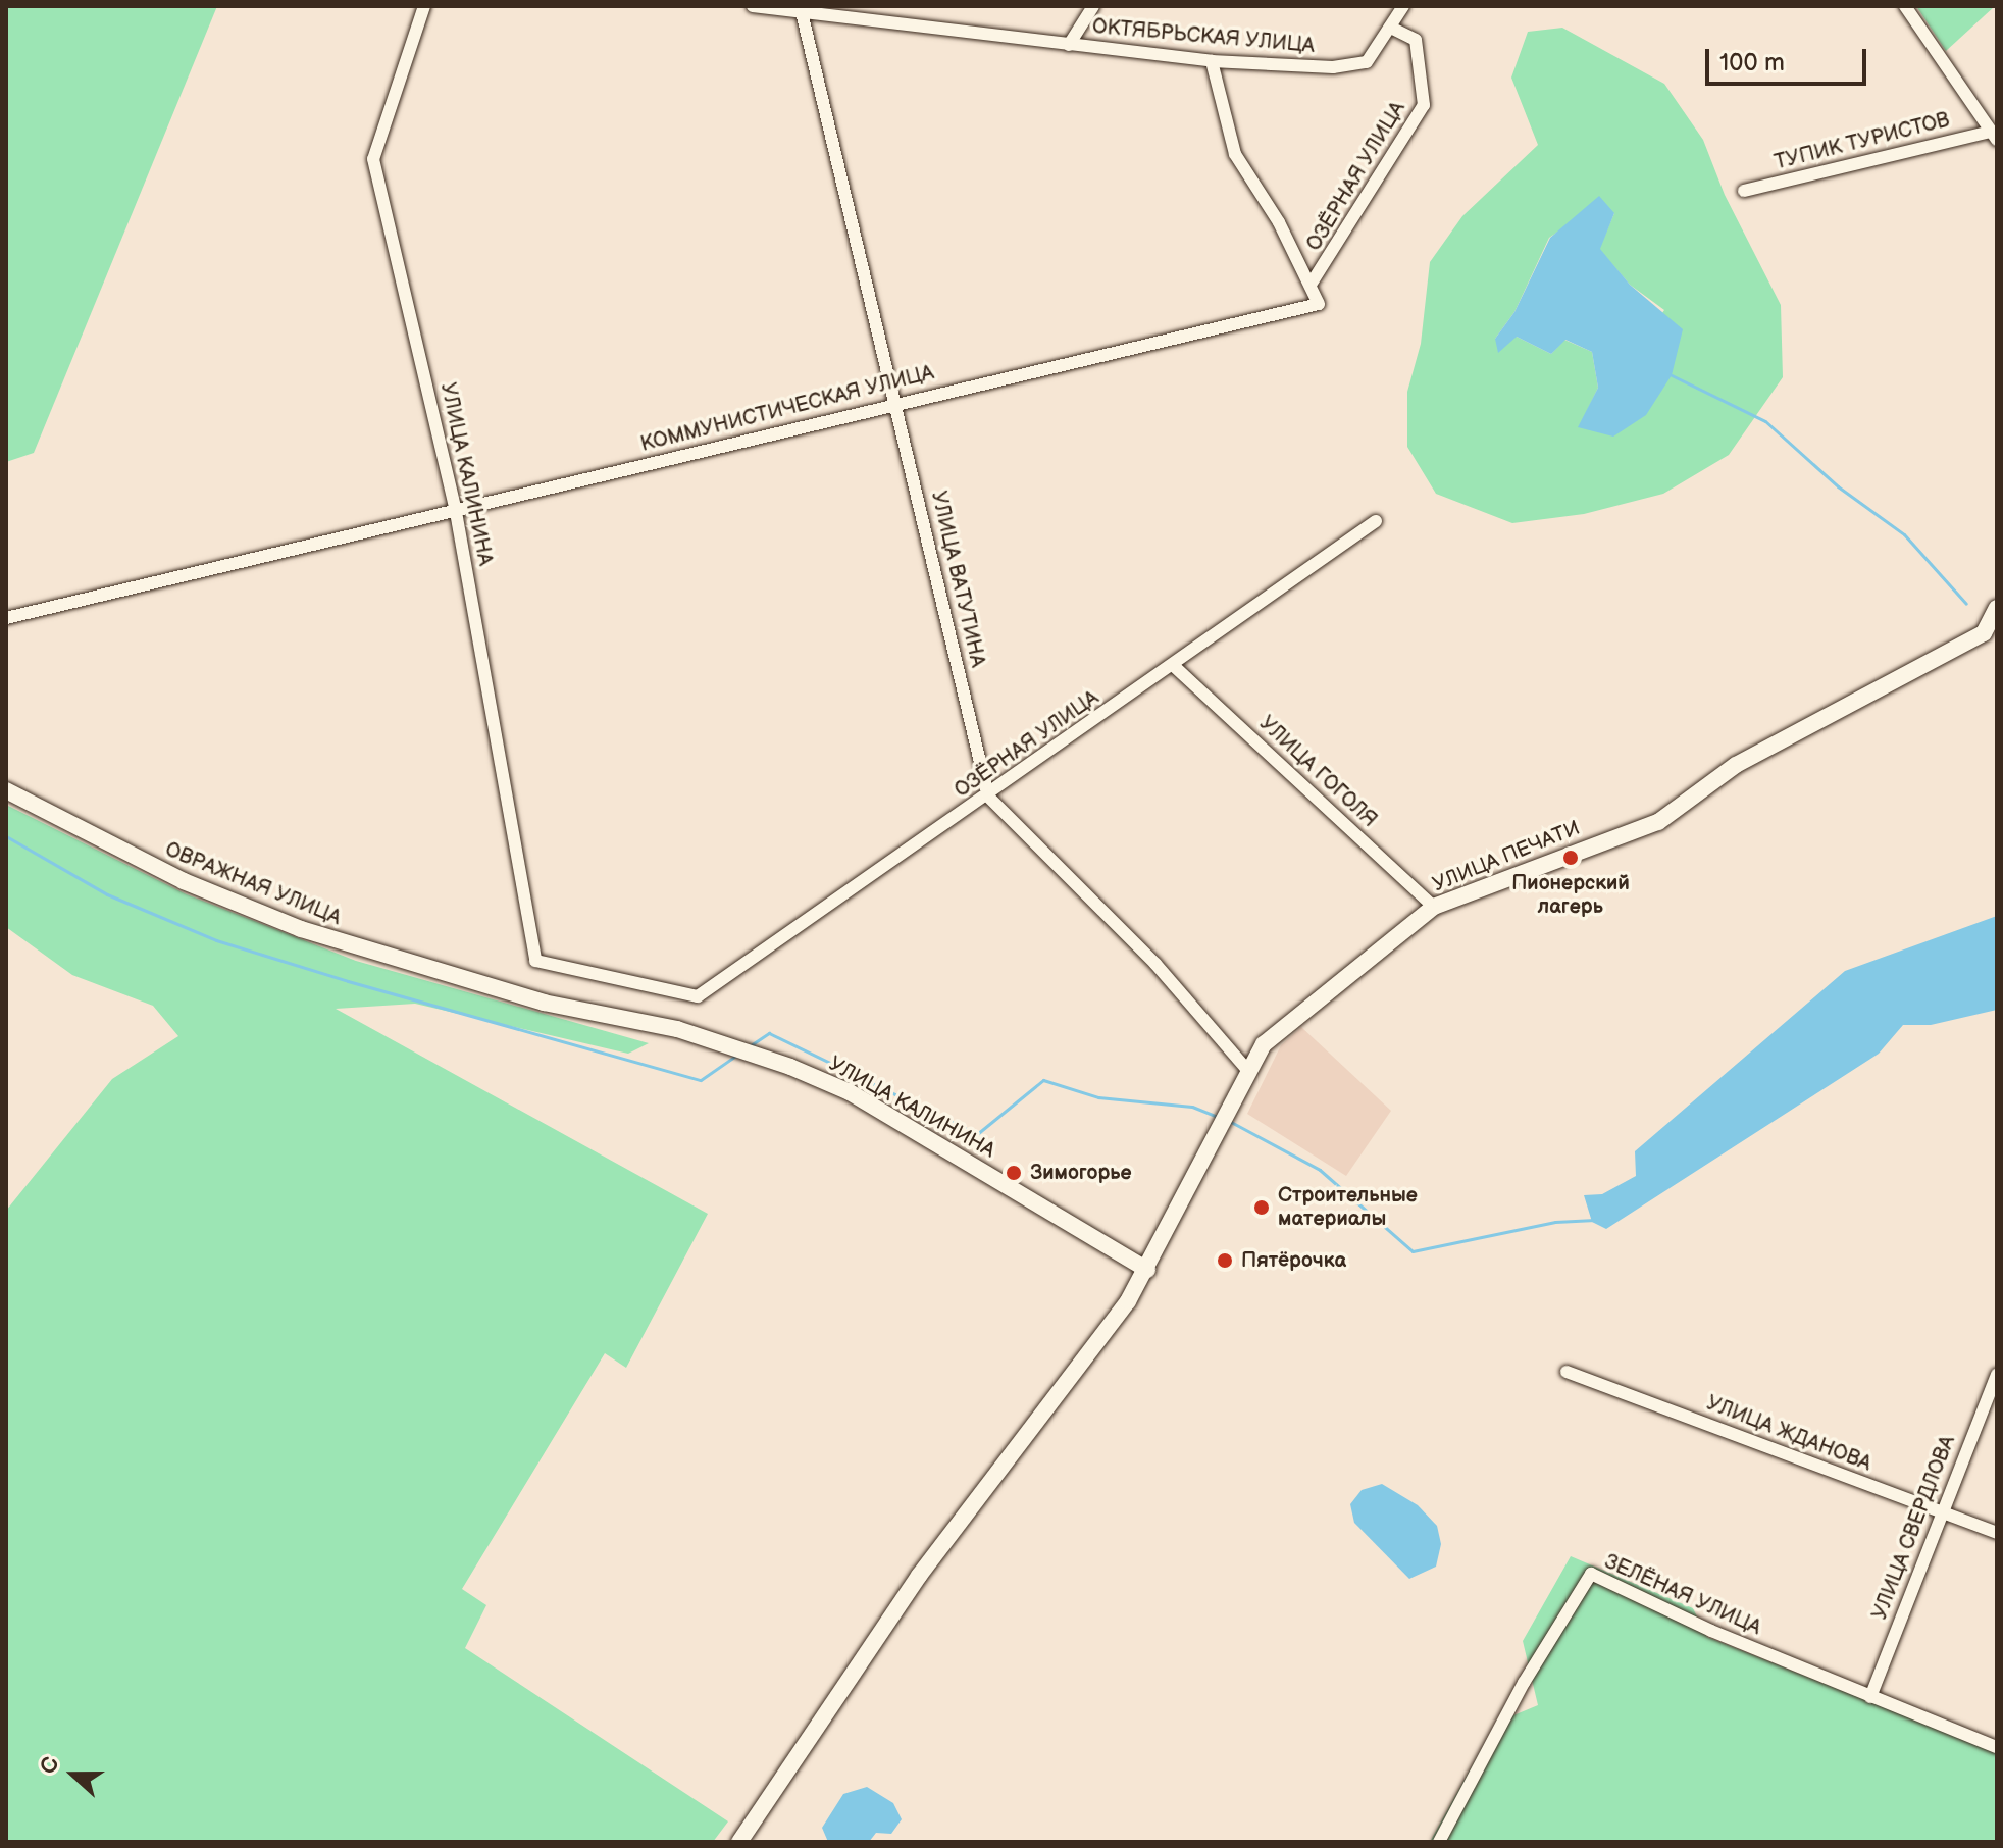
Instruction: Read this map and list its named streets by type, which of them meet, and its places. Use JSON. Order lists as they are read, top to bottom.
{
  "streets": {
    "street": [
      "ОКТЯБРЬСКАЯ УЛИЦА",
      "ТУПИК ТУРИСТОВ",
      "ОЗЁРНАЯ УЛИЦА",
      "КОММУНИСТИЧЕСКАЯ УЛИЦА",
      "УЛИЦА КАЛИНИНА",
      "УЛИЦА ВАТУТИНА",
      "УЛИЦА ГОГОЛЯ",
      "УЛИЦА ПЕЧАТИ",
      "ОВРАЖНАЯ УЛИЦА",
      "УЛИЦА ЖДАНОВА",
      "УЛИЦА СВЕРДЛОВА",
      "ЗЕЛЁНАЯ УЛИЦА"
    ]
  },
  "crossings": [
    ["ОКТЯБРЬСКАЯ УЛИЦА", "ОЗЁРНАЯ УЛИЦА"],
    ["ОКТЯБРЬСКАЯ УЛИЦА", "УЛИЦА ВАТУТИНА"],
    ["ОЗЁРНАЯ УЛИЦА", "КОММУНИСТИЧЕСКАЯ УЛИЦА"],
    ["ОЗЁРНАЯ УЛИЦА", "УЛИЦА КАЛИНИНА"],
    ["ОЗЁРНАЯ УЛИЦА", "УЛИЦА ВАТУТИНА"],
    ["ОЗЁРНАЯ УЛИЦА", "УЛИЦА ГОГОЛЯ"],
    ["КОММУНИСТИЧЕСКАЯ УЛИЦА", "УЛИЦА КАЛИНИНА"],
    ["КОММУНИСТИЧЕСКАЯ УЛИЦА", "УЛИЦА ВАТУТИНА"],
    ["УЛИЦА КАЛИНИНА", "УЛИЦА ПЕЧАТИ"],
    ["УЛИЦА КАЛИНИНА", "ОВРАЖНАЯ УЛИЦА"],
    ["УЛИЦА ГОГОЛЯ", "УЛИЦА ПЕЧАТИ"],
    ["УЛИЦА ЖДАНОВА", "УЛИЦА СВЕРДЛОВА"],
    ["УЛИЦА СВЕРДЛОВА", "ЗЕЛЁНАЯ УЛИЦА"]
  ],
  "places": [
    "Пионерский лагерь",
    "Зимогорье",
    "Строительные материалы",
    "Пятёрочка"
  ],
  "scale_bar": "100 m",
  "north": "left"
}
